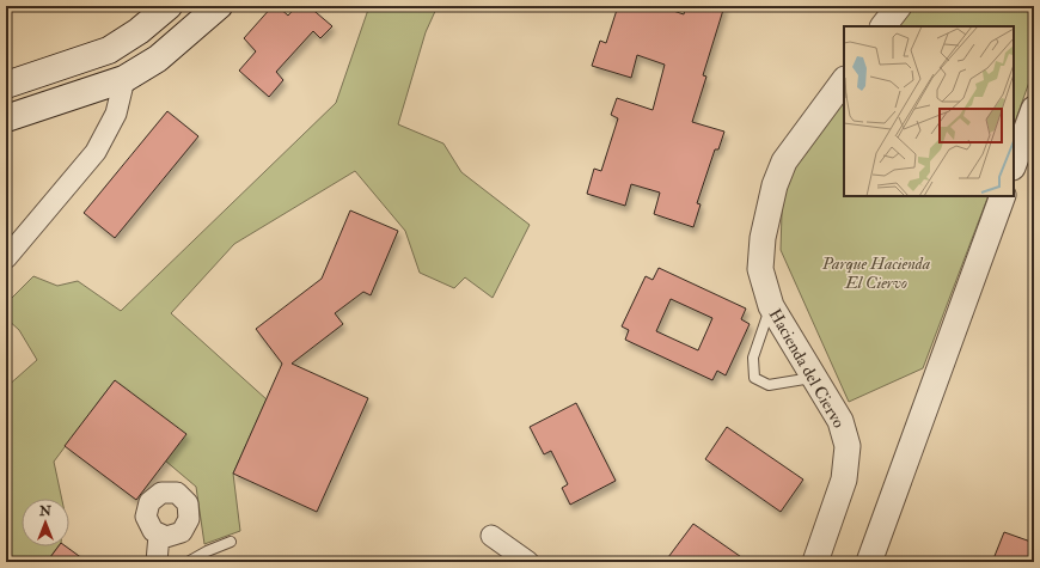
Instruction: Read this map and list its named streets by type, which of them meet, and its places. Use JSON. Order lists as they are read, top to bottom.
{
  "streets": {
    "street": ["Hacienda del Ciervo"]
  },
  "parks": ["Parque Hacienda El Ciervo"],
  "north": "top"
}
